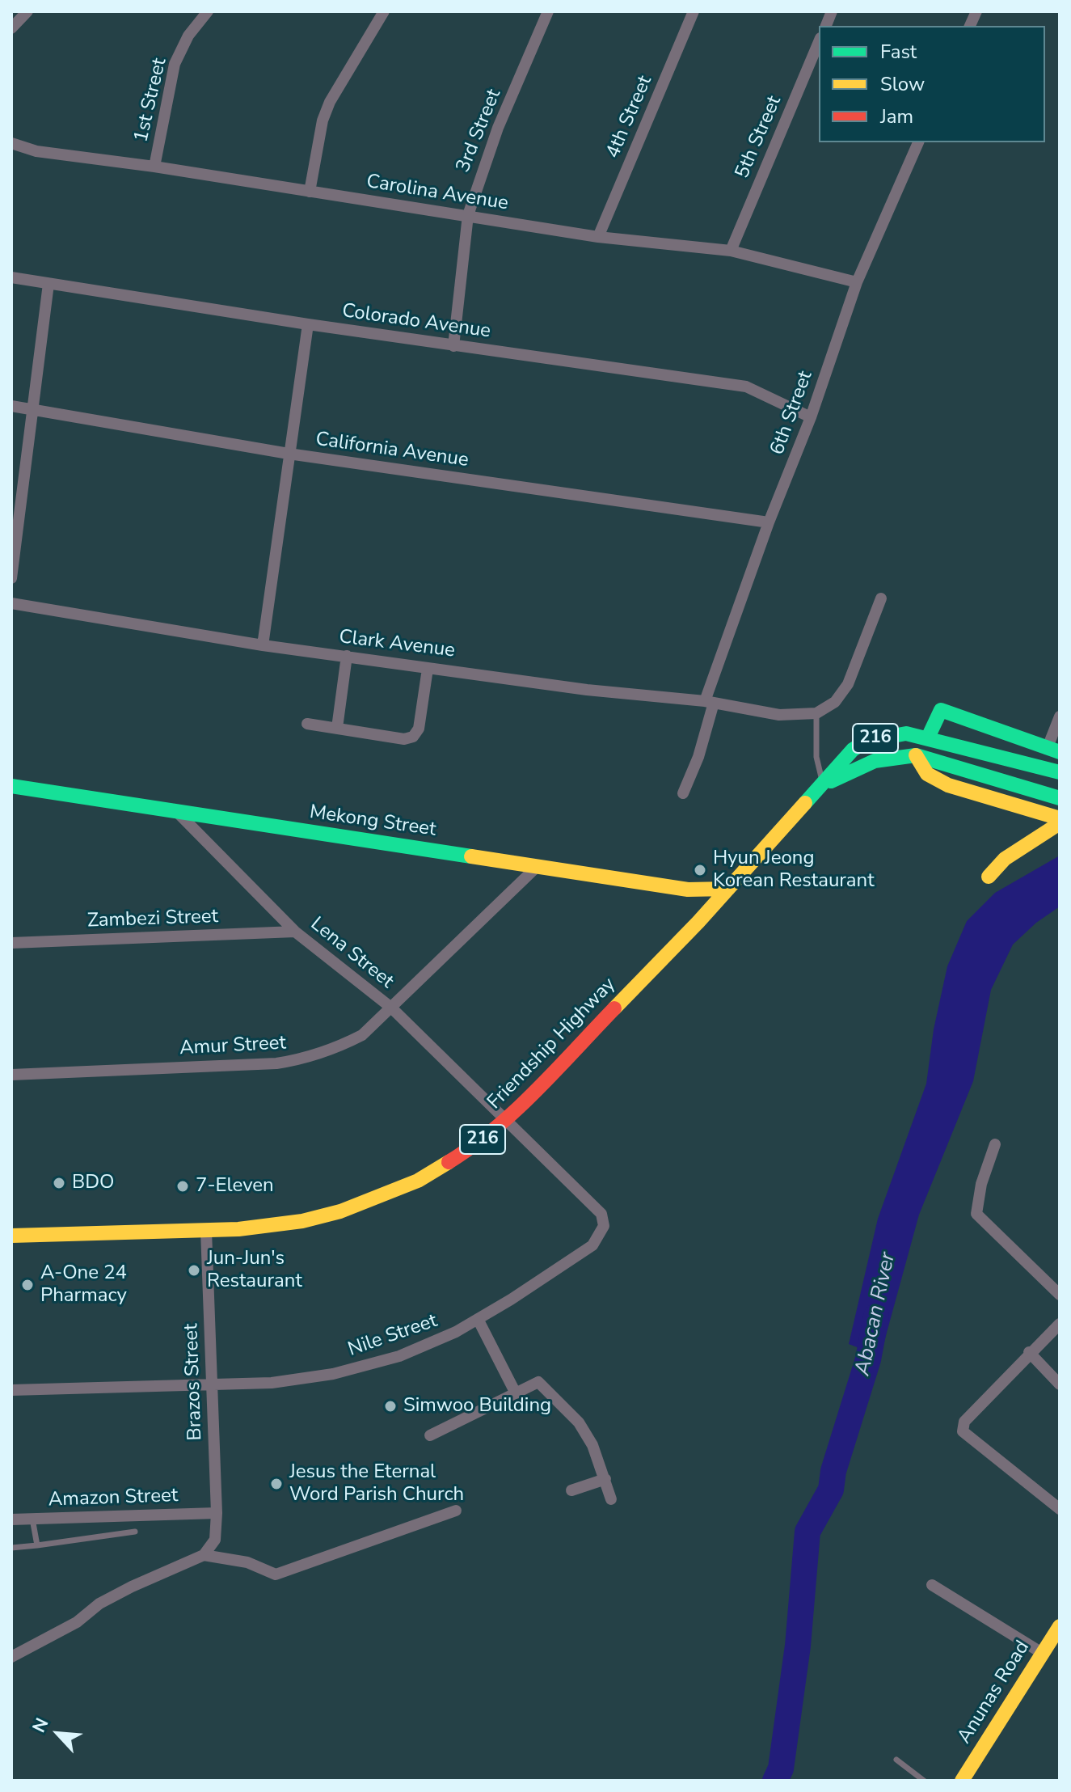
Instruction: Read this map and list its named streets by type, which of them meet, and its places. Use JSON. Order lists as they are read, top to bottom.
{
  "streets": {
    "main road": [
      "216",
      "Mekong Street",
      "Friendship Highway",
      "Anunas Road"
    ],
    "street": [
      "1st Street",
      "4th Street",
      "3rd Street",
      "5th Street",
      "Carolina Avenue",
      "Colorado Avenue",
      "6th Street",
      "California Avenue",
      "Clark Avenue",
      "Zambezi Street",
      "Lena Street",
      "Amur Street",
      "Nile Street",
      "Brazos Street",
      "Amazon Street"
    ]
  },
  "crossings": [
    ["1st Street", "Carolina Avenue"],
    ["4th Street", "Carolina Avenue"],
    ["3rd Street", "Carolina Avenue"],
    ["3rd Street", "Colorado Avenue"],
    ["5th Street", "Carolina Avenue"],
    ["Carolina Avenue", "6th Street"],
    ["Colorado Avenue", "6th Street"],
    ["6th Street", "California Avenue"],
    ["6th Street", "Clark Avenue"],
    ["Mekong Street", "Lena Street"],
    ["Mekong Street", "Friendship Highway"],
    ["Mekong Street", "Amur Street"],
    ["Zambezi Street", "Lena Street"],
    ["Lena Street", "Friendship Highway"],
    ["Lena Street", "Amur Street"],
    ["Lena Street", "Nile Street"],
    ["Friendship Highway", "Nile Street"],
    ["Friendship Highway", "Brazos Street"],
    ["Nile Street", "Brazos Street"],
    ["Brazos Street", "Amazon Street"]
  ],
  "water": ["Abacan River"],
  "places": [
    "Hyun Jeong Korean Restaurant",
    "BDO",
    "7-Eleven",
    "Jun-Jun's Restaurant",
    "A-One 24 Pharmacy",
    "Simwoo Building",
    "Jesus the Eternal Word Parish Church"
  ],
  "legend": ["Fast", "Slow", "Jam"],
  "north": "top left"
}
